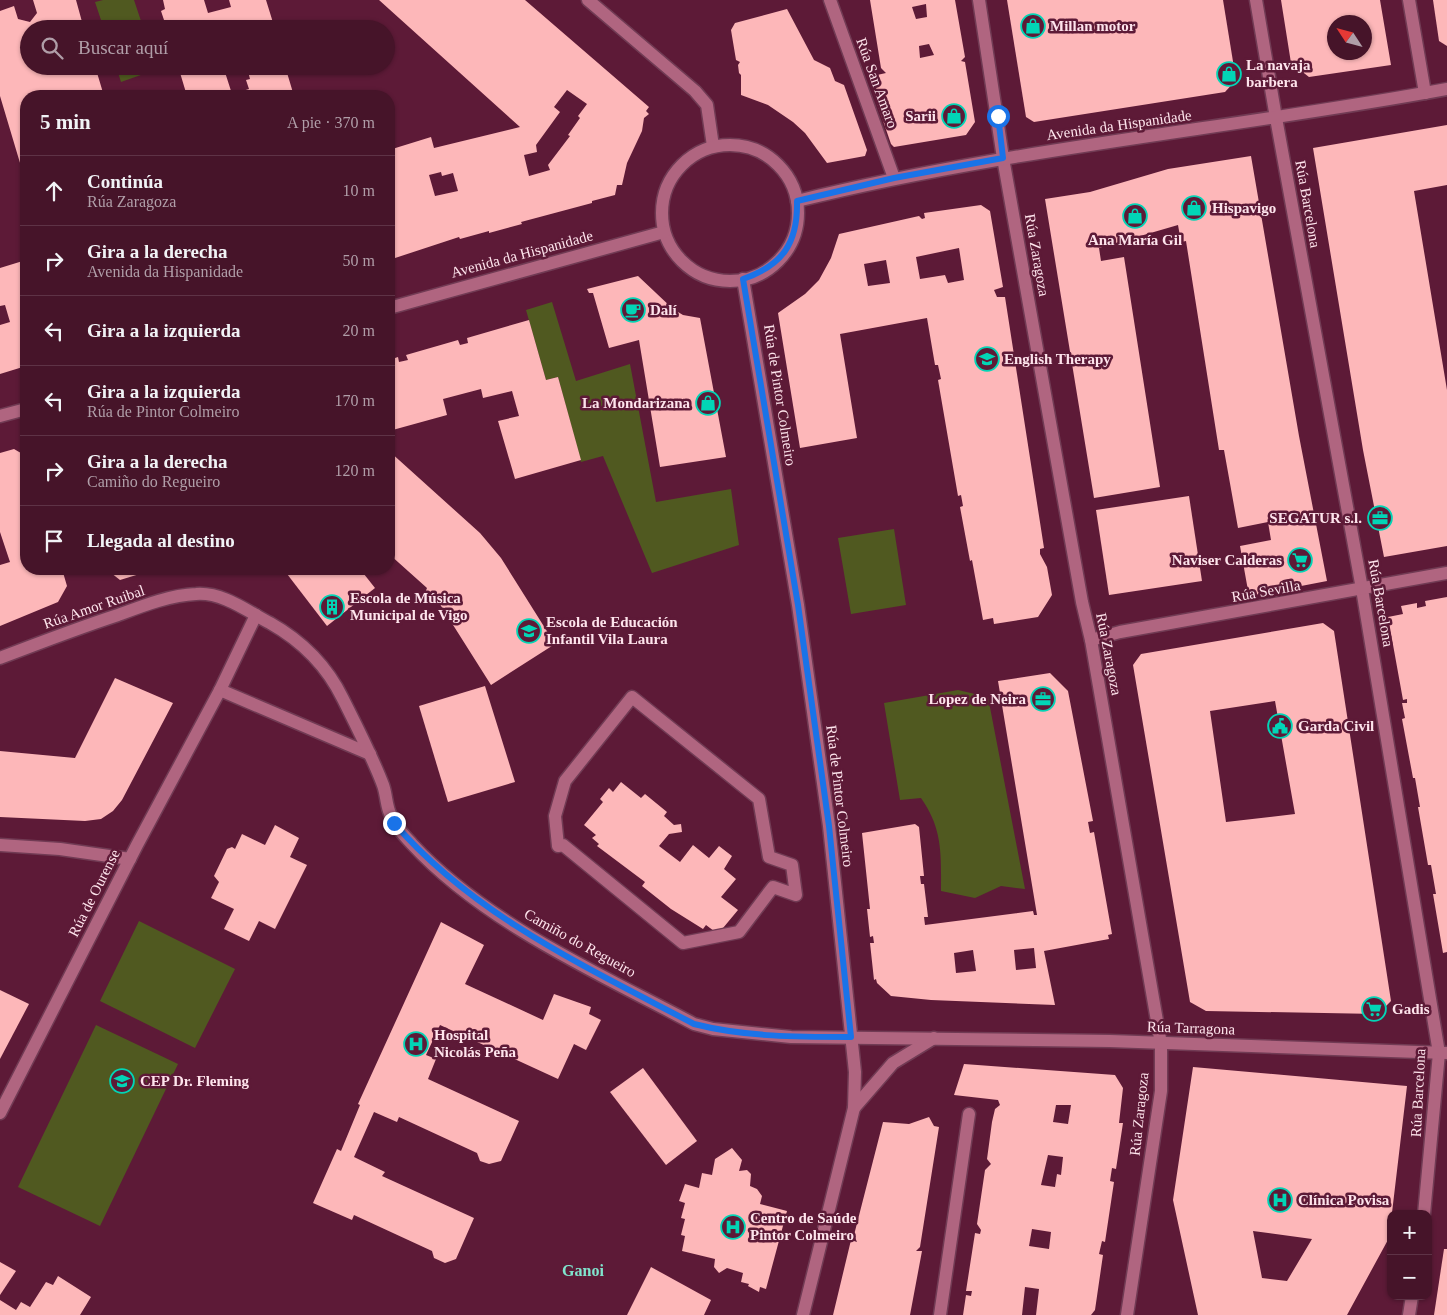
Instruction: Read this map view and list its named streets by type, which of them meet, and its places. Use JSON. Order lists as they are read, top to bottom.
{
  "streets": {
    "street": [
      "Rúa San Amaro",
      "Avenida da Hispanidade",
      "Rúa Barcelona",
      "Rúa Zaragoza",
      "Rúa de Pintor Colmeiro",
      "Rúa Sevilla",
      "Rúa Amor Ruibal",
      "Rúa de Ourense",
      "Camiño do Regueiro",
      "Rúa Tarragona"
    ]
  },
  "crossings": [
    ["Rúa San Amaro", "Avenida da Hispanidade"],
    ["Avenida da Hispanidade", "Rúa Barcelona"],
    ["Avenida da Hispanidade", "Rúa Zaragoza"],
    ["Avenida da Hispanidade", "Rúa de Pintor Colmeiro"],
    ["Rúa Barcelona", "Rúa Sevilla"],
    ["Rúa Barcelona", "Rúa Tarragona"],
    ["Rúa Zaragoza", "Rúa Sevilla"],
    ["Rúa Zaragoza", "Rúa Tarragona"],
    ["Rúa de Pintor Colmeiro", "Camiño do Regueiro"],
    ["Rúa de Pintor Colmeiro", "Rúa Tarragona"],
    ["Rúa Amor Ruibal", "Camiño do Regueiro"],
    ["Camiño do Regueiro", "Rúa Tarragona"]
  ],
  "districts": ["Ganoi"],
  "places": {
    "shop": [
      "Millan motor",
      "La navaja barbera",
      "Sarii",
      "Hispavigo",
      "Ana María Gil",
      "La Mondarizana"
    ],
    "cafe": ["Dalí"],
    "school or university": ["English Therapy", "Escola de Educación Infantil Vila Laura", "CEP Dr. Fleming"],
    "office": ["SEGATUR s.l.", "Lopez de Neira"],
    "supermarket": ["Naviser Calderas", "Gadis"],
    "building": ["Escola de Música Municipal de Vigo"],
    "public building": ["Garda Civil"],
    "hospital": ["Hospital Nicolás Peña", "Clínica Povisa", "Centro de Saúde Pintor Colmeiro"]
  },
  "north": "top left",
  "page": {
    "search": "Buscar aquí",
    "heading": ["5 min", "A pie · 370 m"],
    "list": [
      ["Continúa", "Rúa Zaragoza", "10 m"],
      ["Gira a la derecha", "Avenida da Hispanidade", "50 m"],
      ["Gira a la izquierda", "20 m"],
      ["Gira a la izquierda", "Rúa de Pintor Colmeiro", "170 m"],
      ["Gira a la derecha", "Camiño do Regueiro", "120 m"],
      "Llegada al destino"
    ],
    "map_buttons": ["+", "−"]
  }
}
